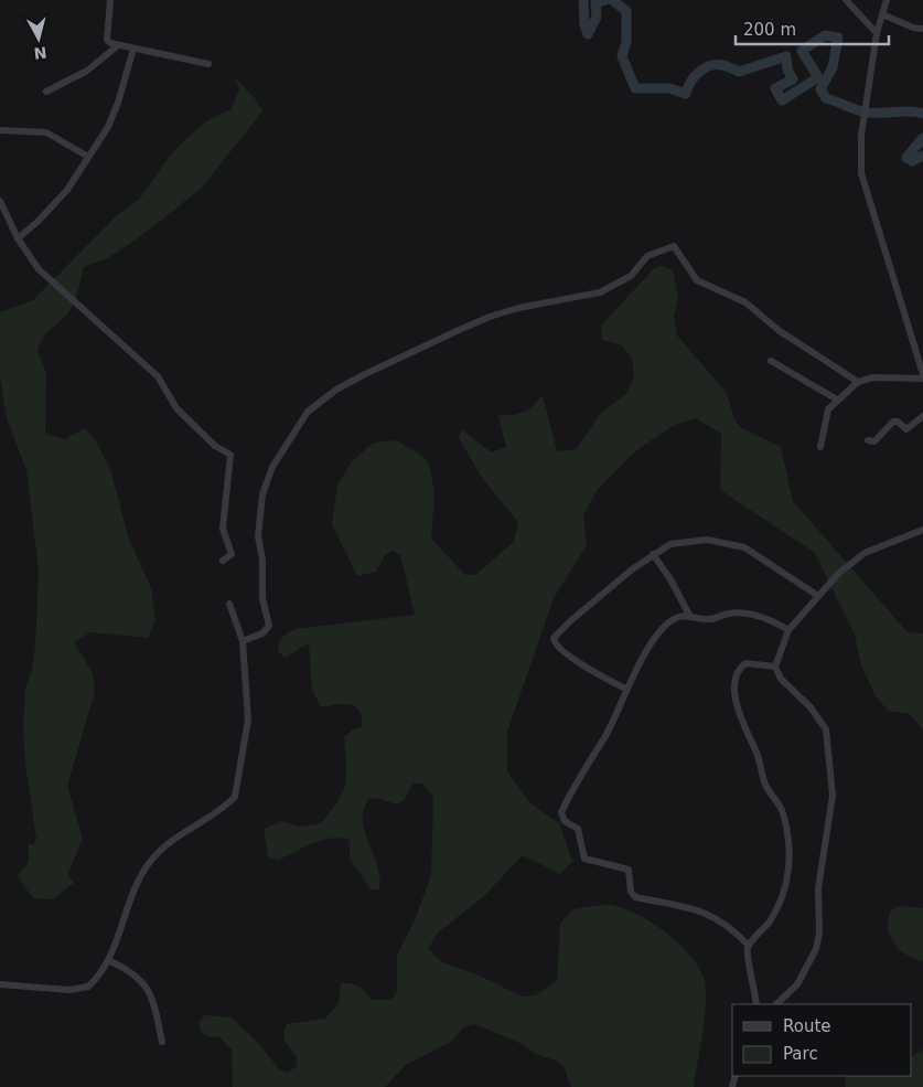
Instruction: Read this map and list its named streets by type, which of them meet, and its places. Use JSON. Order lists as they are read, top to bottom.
{
  "legend": ["Route", "Parc"],
  "scale_bar": "200 m",
  "north": "bottom"
}
